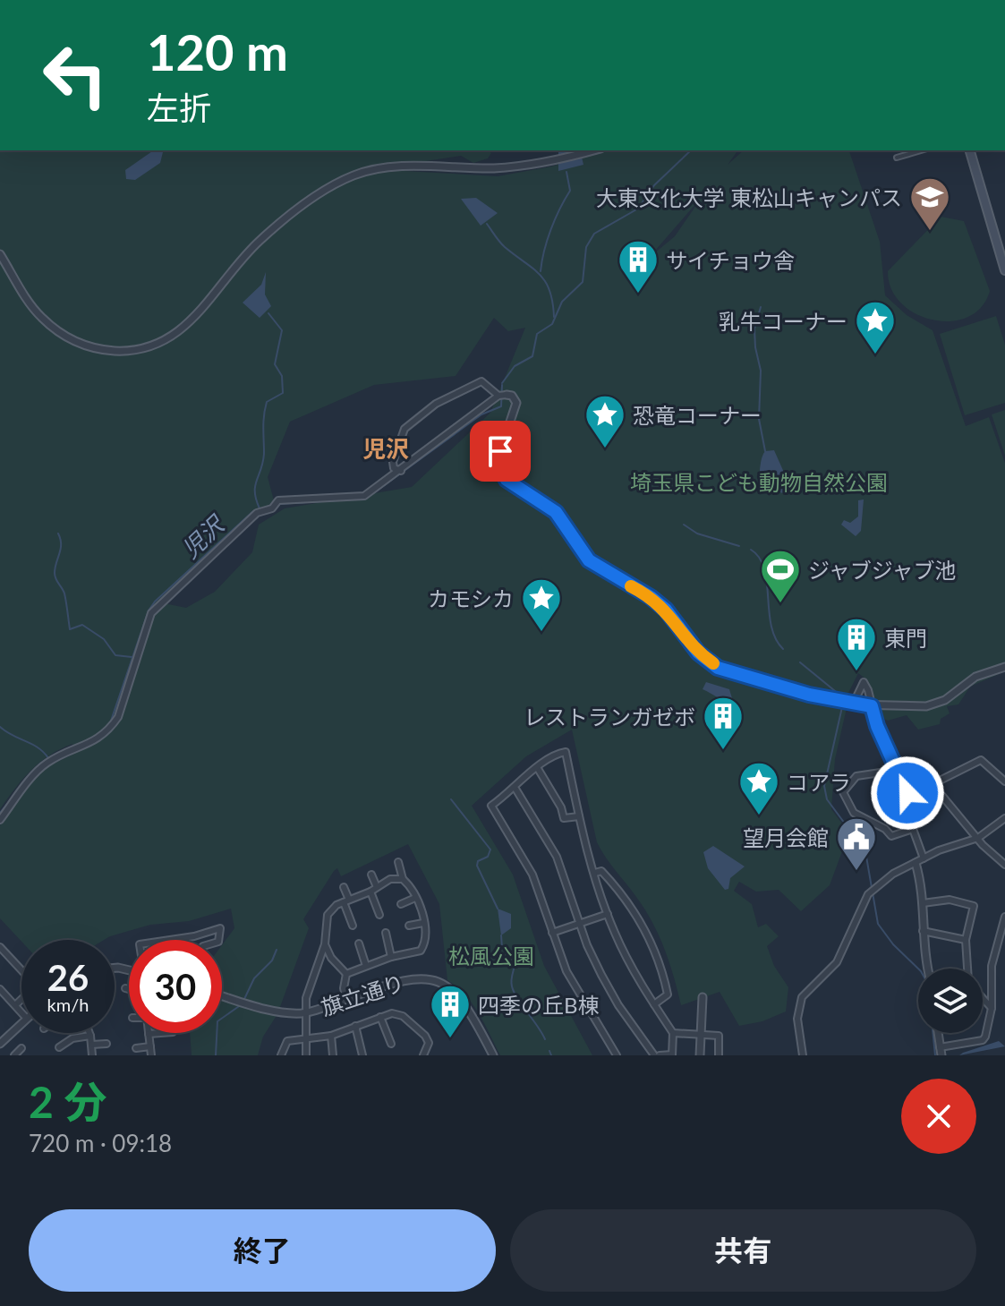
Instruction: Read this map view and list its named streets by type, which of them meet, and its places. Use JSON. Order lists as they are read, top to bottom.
{
  "streets": {
    "street": ["旗立通り"]
  },
  "districts": ["児沢"],
  "water": ["児沢"],
  "parks": ["埼玉県こども動物自然公園", "松風公園"],
  "places": {
    "school or university": ["大東文化大学 東松山キャンパス"],
    "building": [
      "サイチョウ舎",
      "東門",
      "レストランガゼボ",
      "四季の丘B棟"
    ],
    "place": [
      "乳牛コーナー",
      "恐竜コーナー",
      "カモシカ",
      "コアラ"
    ],
    "sports": ["ジャブジャブ池"],
    "public building": ["望月会館"]
  },
  "page": {
    "turn": ["120 m", "左折"],
    "speed": "26 km/h",
    "limit": "30",
    "heading": ["2 分", "720 m · 09:18"],
    "buttons": ["終了", "共有"]
  }
}
